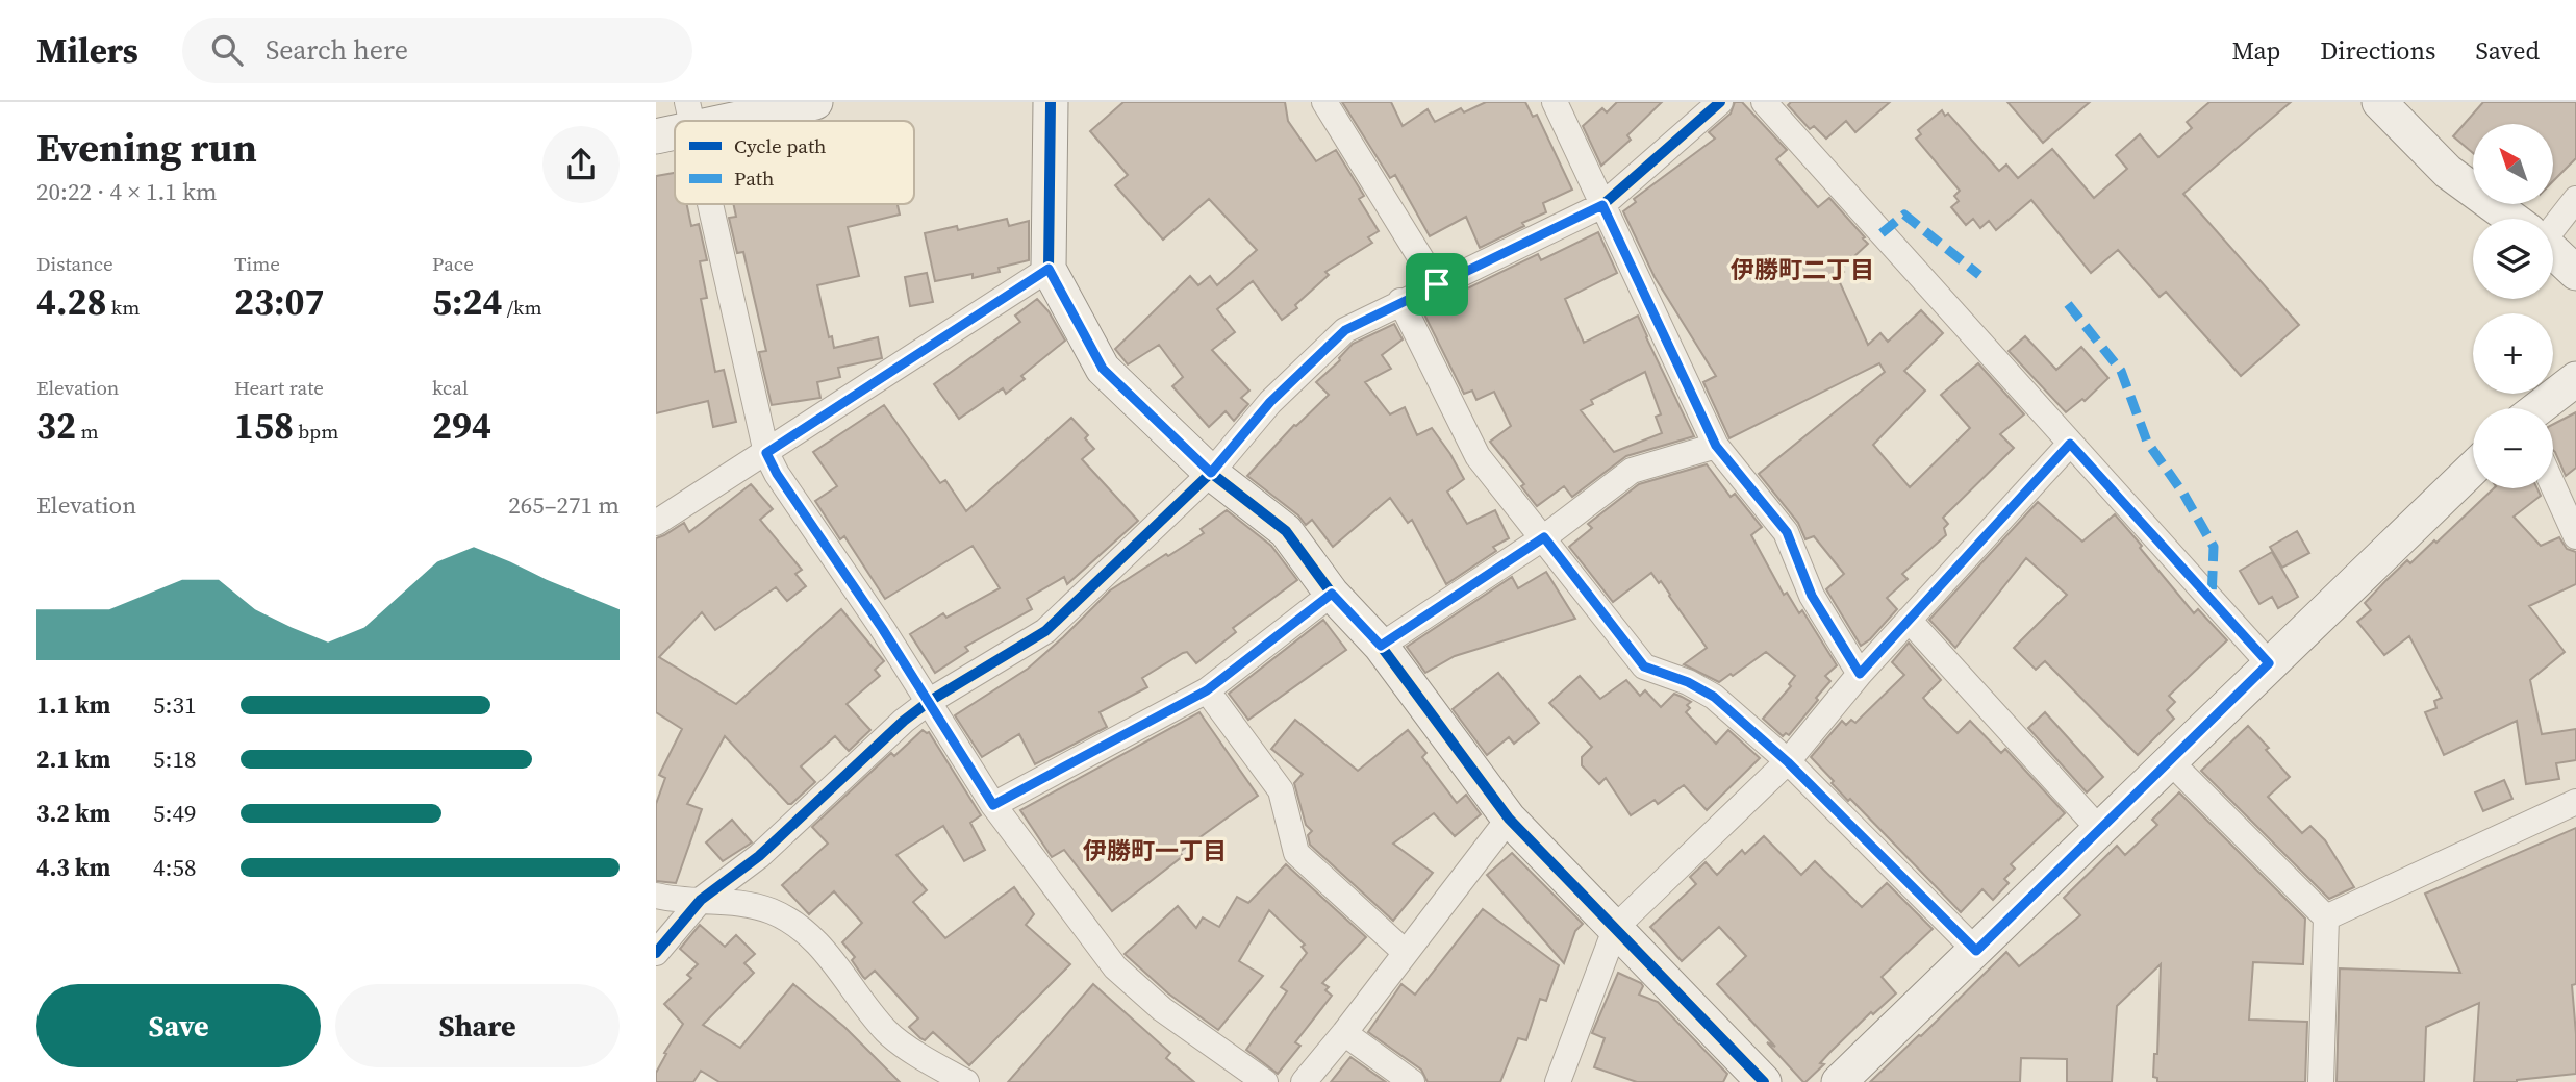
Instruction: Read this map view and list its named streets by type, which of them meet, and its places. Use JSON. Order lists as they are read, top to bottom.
{
  "districts": ["伊勝町二丁目", "伊勝町一丁目"],
  "legend": ["Cycle path", "Path"],
  "north": "top left",
  "page": {
    "header": "Milers",
    "search": "Search here",
    "nav": ["Map", "Directions", "Saved"],
    "heading": ["Evening run", "20:22 · 4 × 1.1 km"],
    "map_buttons": ["+", "−"],
    "stats": [
      ["Distance", "4.28 km"],
      ["Time", "23:07"],
      ["Pace", "5:24 /km"],
      ["Elevation", "32 m"],
      ["Heart rate", "158 bpm"],
      ["kcal", "294"]
    ],
    "chart": ["Elevation", "265–271 m"],
    "list": [
      {
        "name": "1.1 km",
        "note": "5:31"
      },
      {
        "name": "2.1 km",
        "note": "5:18"
      },
      {
        "name": "3.2 km",
        "note": "5:49"
      },
      {
        "name": "4.3 km",
        "note": "4:58"
      }
    ],
    "buttons": ["Save", "Share"]
  }
}
